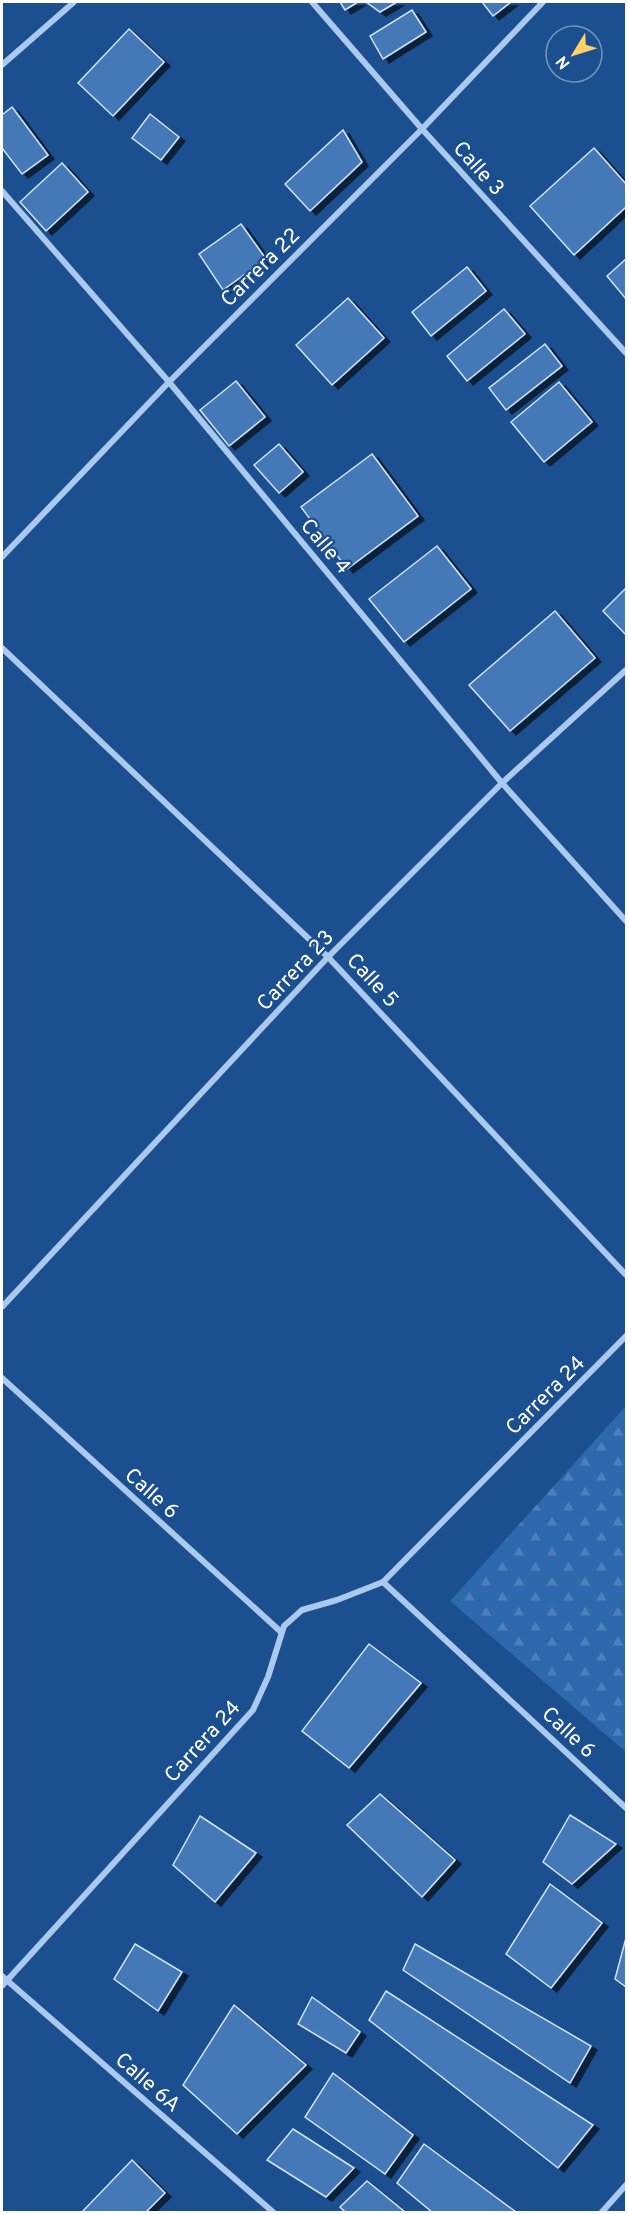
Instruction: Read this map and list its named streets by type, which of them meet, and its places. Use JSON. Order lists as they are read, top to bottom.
{
  "streets": {
    "street": [
      "Calle 3",
      "Carrera 22",
      "Calle 4",
      "Carrera 23",
      "Calle 5",
      "Carrera 24",
      "Calle 6",
      "Calle 6A"
    ]
  },
  "crossings": [
    ["Calle 3", "Carrera 22"],
    ["Carrera 22", "Calle 4"],
    ["Calle 4", "Carrera 23"],
    ["Carrera 23", "Calle 5"],
    ["Carrera 24", "Calle 6"],
    ["Carrera 24", "Calle 6A"]
  ],
  "north": "bottom left"
}
